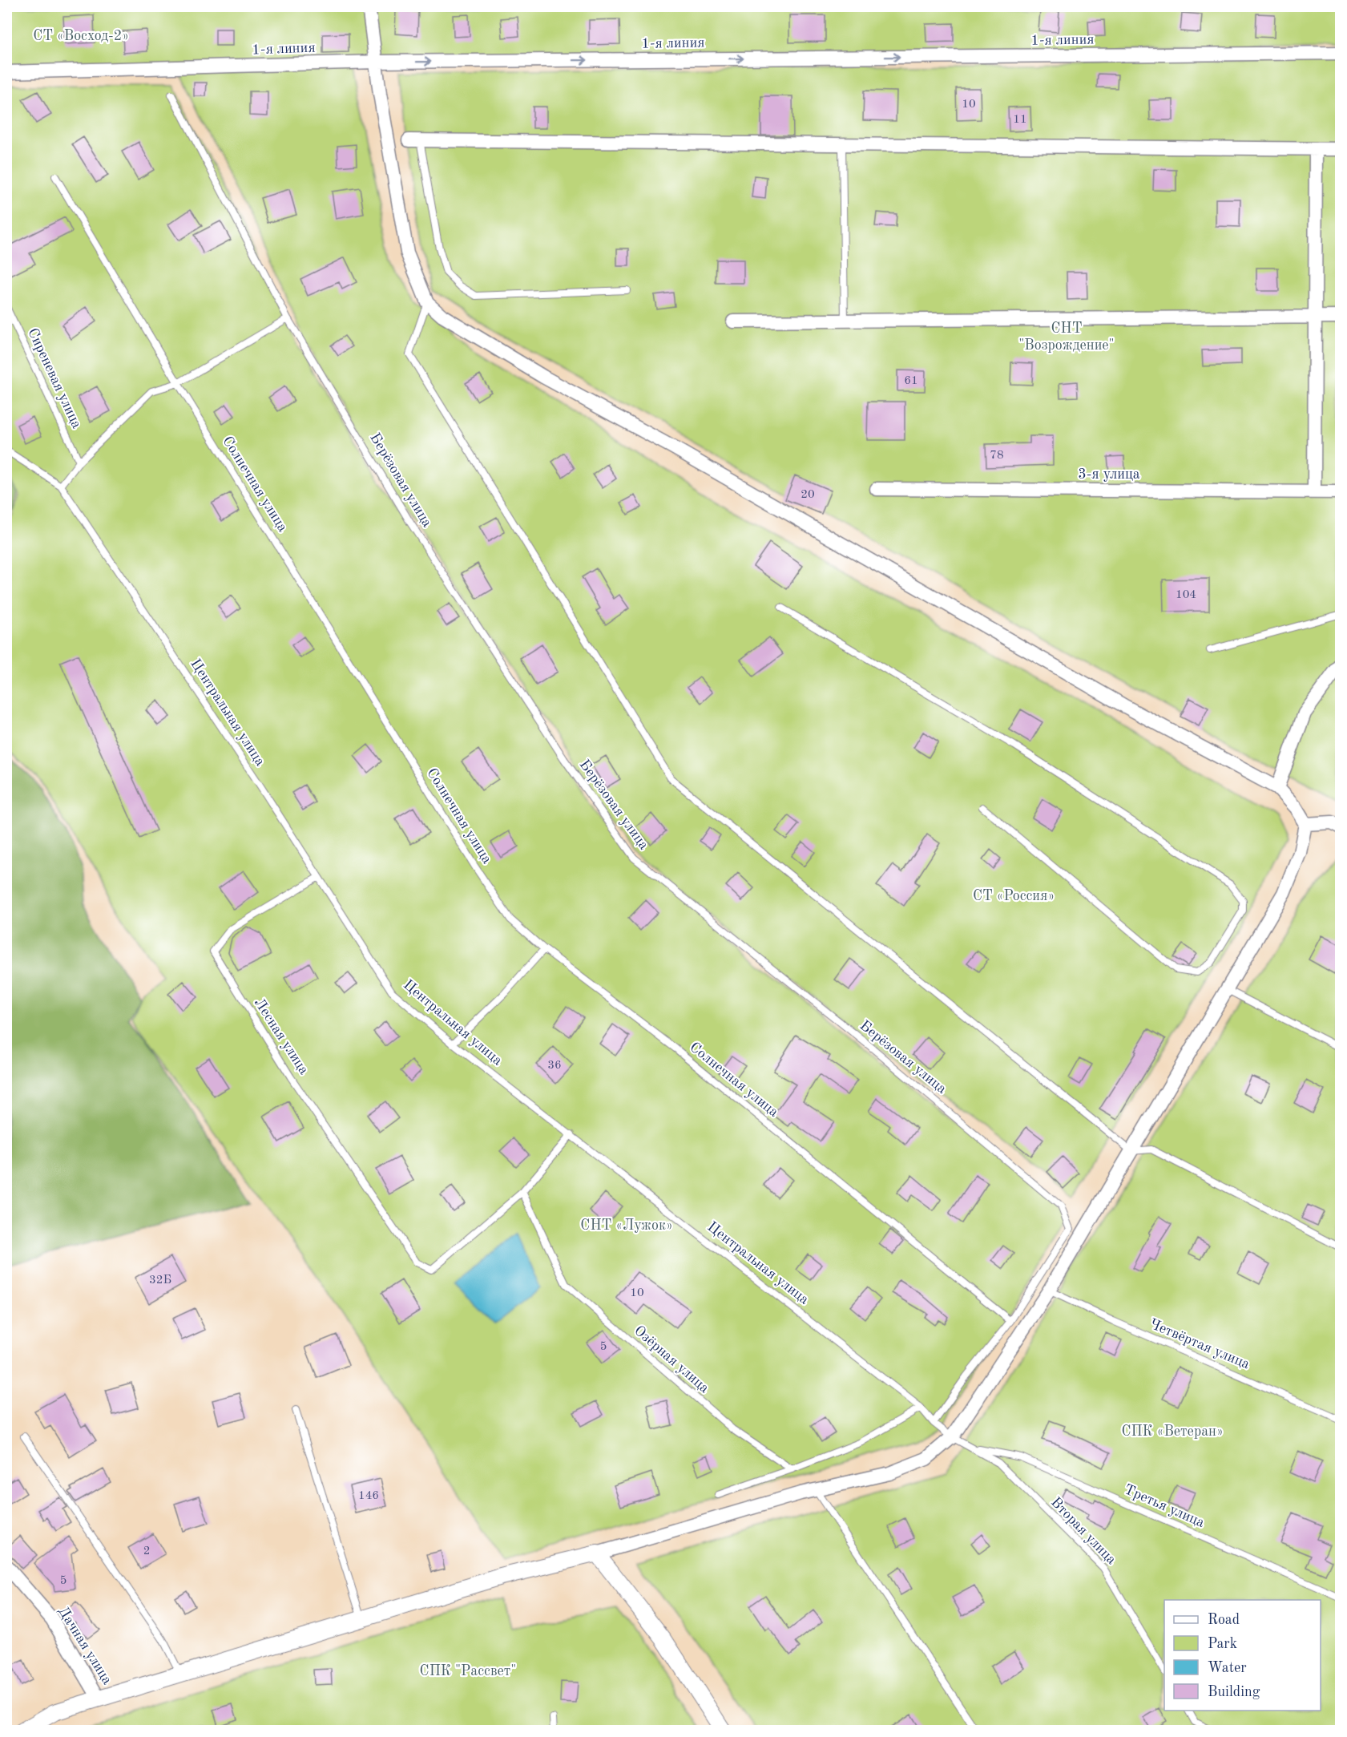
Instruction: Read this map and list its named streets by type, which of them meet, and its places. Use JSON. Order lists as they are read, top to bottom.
{
  "streets": {
    "street": ["1-я линия", "3-я улица", "Дачная улица"],
    "lane": [
      "Сиреневая улица",
      "Берёзовая улица",
      "Солнечная улица",
      "Центральная улица",
      "Лесная улица",
      "Четвёртая улица",
      "Озёрная улица",
      "Третья улица",
      "Вторая улица"
    ]
  },
  "crossings": [
    ["Берёзовая улица", "Солнечная улица"],
    ["Берёзовая улица", "Центральная улица"],
    ["Центральная улица", "Лесная улица"],
    ["Центральная улица", "Вторая улица"],
    ["Лесная улица", "Озёрная улица"],
    ["Третья улица", "Вторая улица"]
  ],
  "parks": [
    "СТ «Восход-2»",
    "СНТ \"Возрождение\"",
    "СТ «Россия»",
    "СНТ «Лужок»",
    "СПК «Ветеран»",
    "СПК \"Рассвет\""
  ],
  "house_numbers": [
    "10",
    "11",
    "61",
    "78",
    "20",
    "104",
    "36",
    "32Б",
    "10",
    "5",
    "146",
    "2",
    "5"
  ],
  "legend": [
    "Road",
    "Park",
    "Water",
    "Building"
  ]
}
